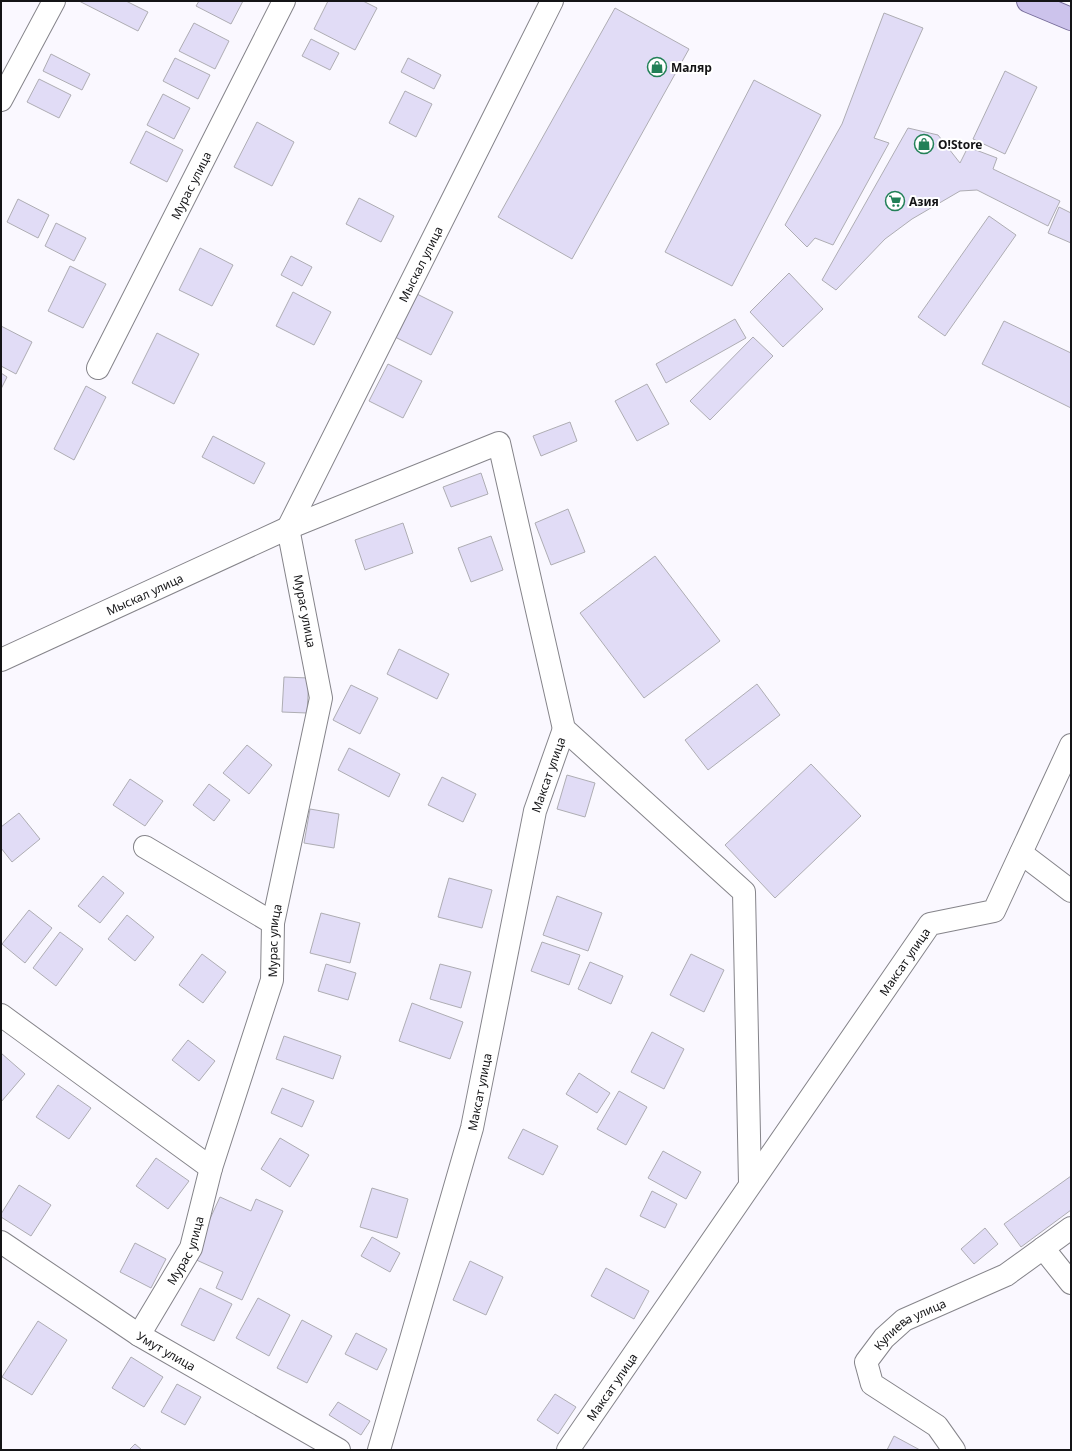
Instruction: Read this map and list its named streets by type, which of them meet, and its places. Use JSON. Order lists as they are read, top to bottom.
{
  "streets": {
    "street": [
      "Мурас улица",
      "Мыскал улица",
      "Максат улица",
      "Кулиева улица",
      "Умут улица"
    ]
  },
  "crossings": [
    ["Мурас улица", "Мыскал улица"],
    ["Мурас улица", "Умут улица"],
    ["Мыскал улица", "Максат улица"]
  ],
  "places": {
    "shop": ["Маляр", "O!Store"],
    "supermarket": ["Азия"]
  }
}
